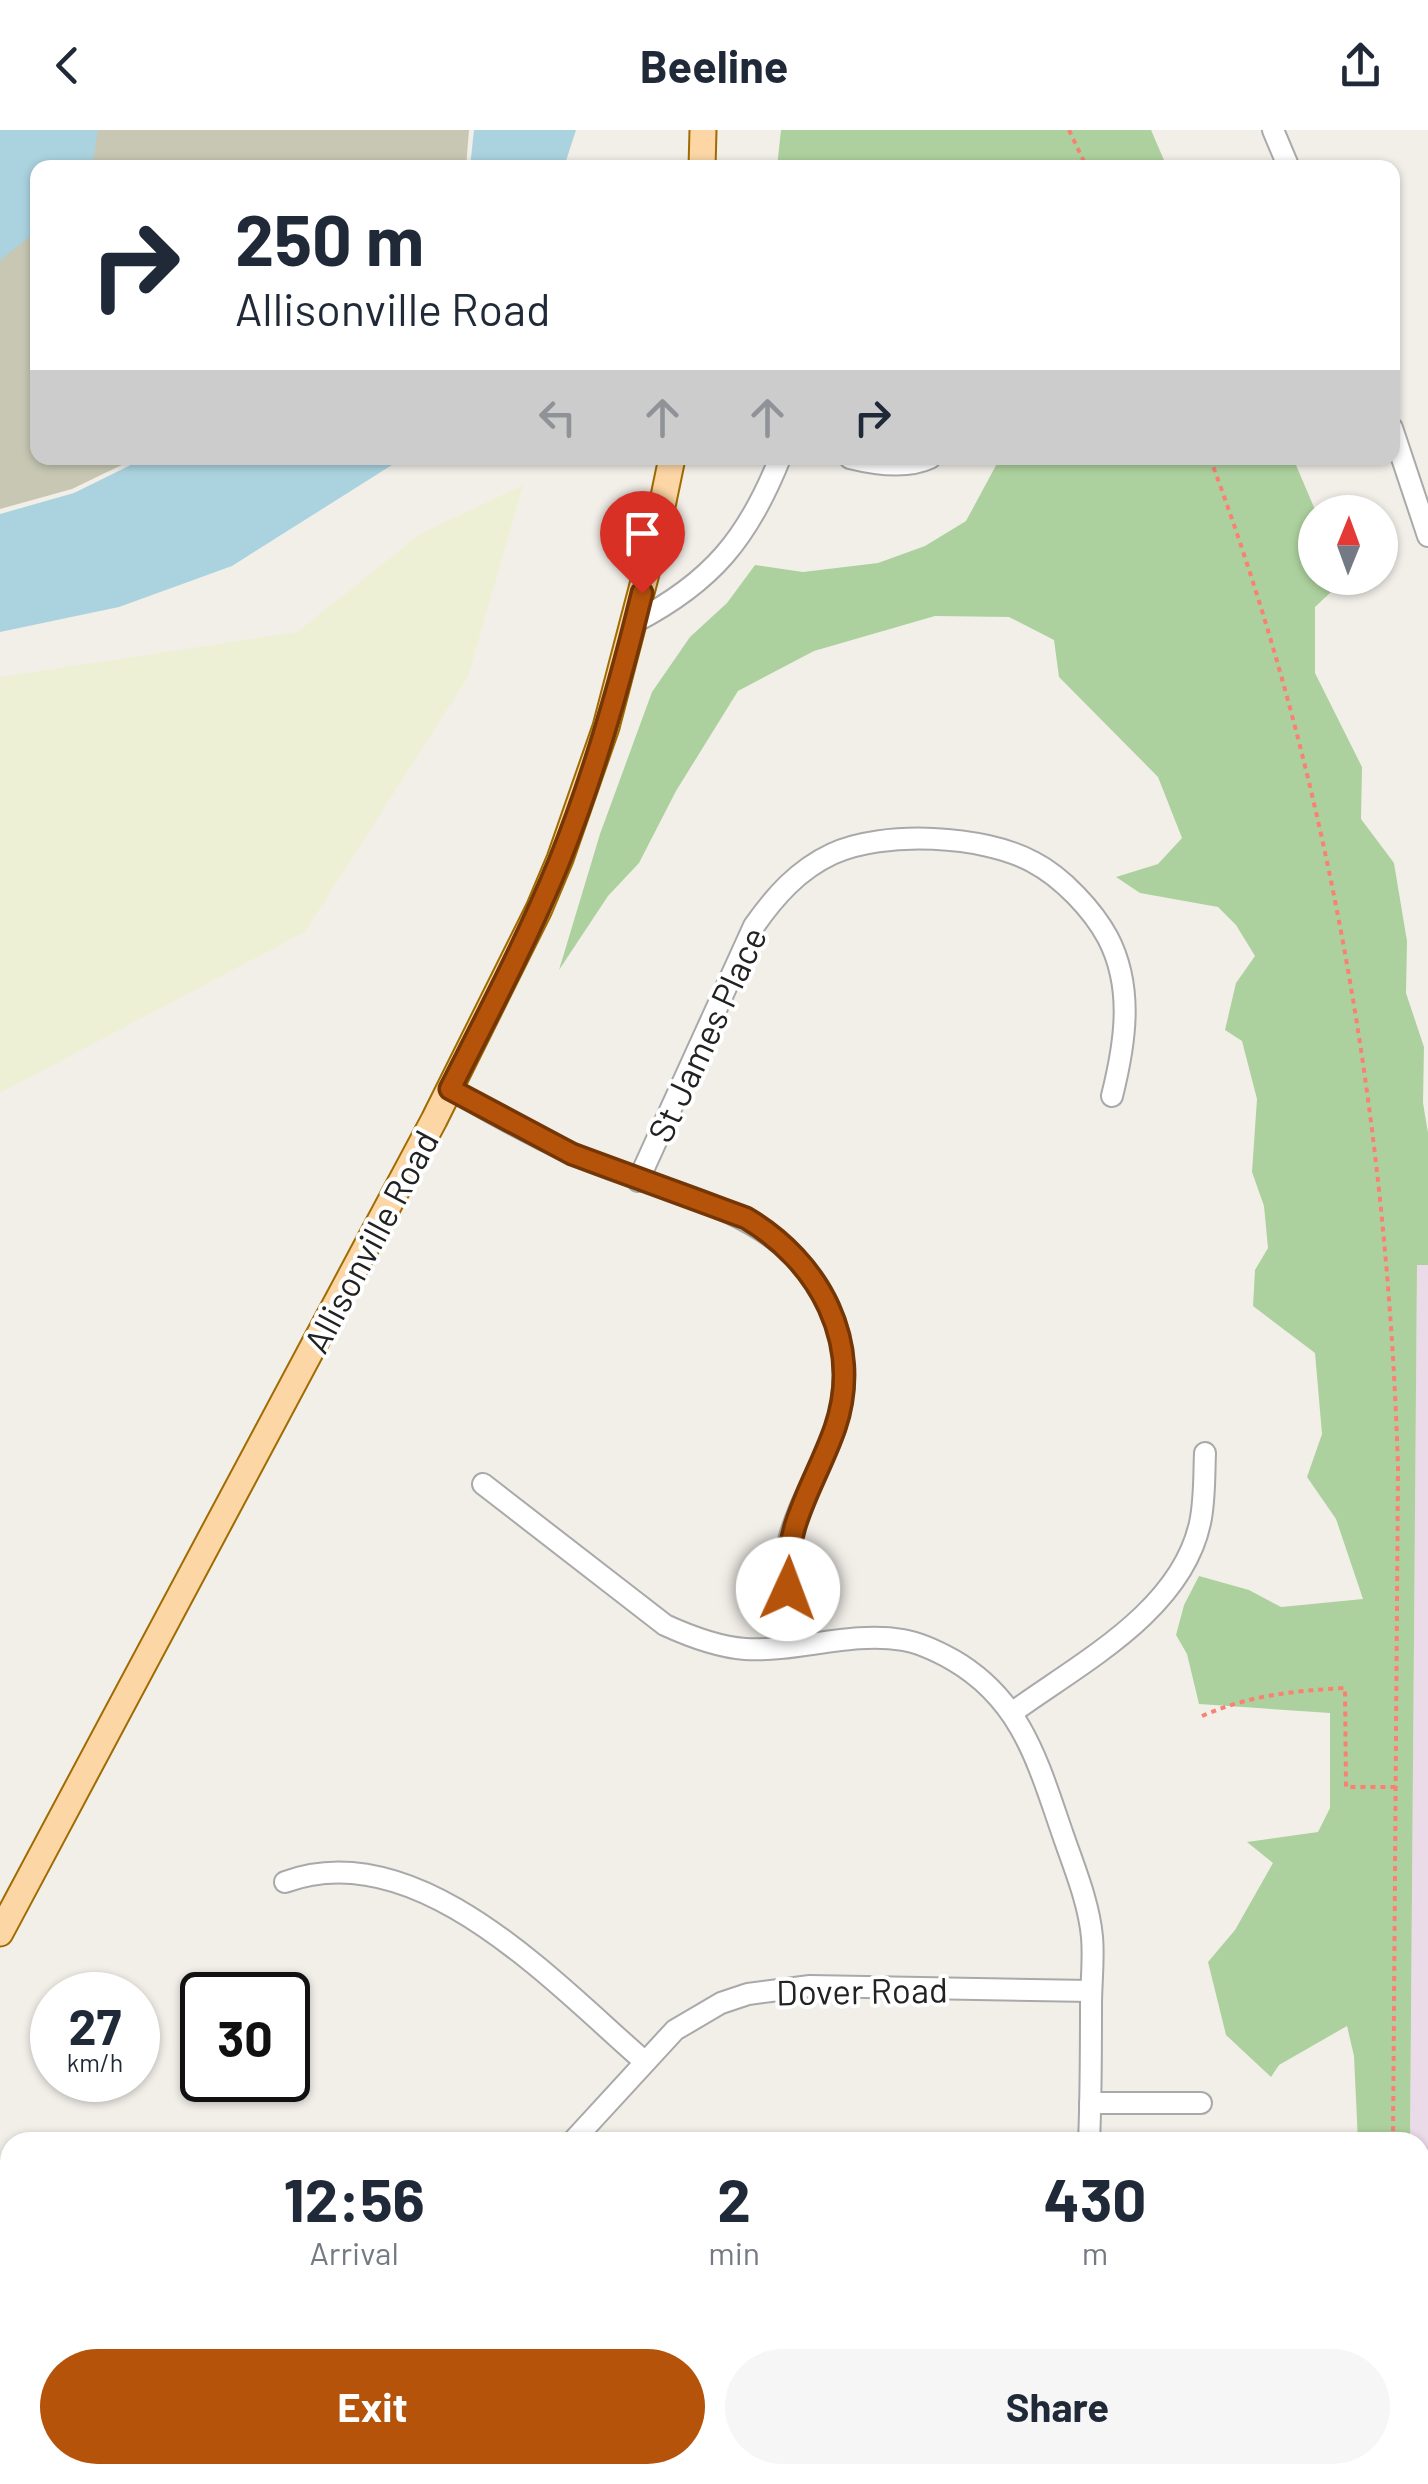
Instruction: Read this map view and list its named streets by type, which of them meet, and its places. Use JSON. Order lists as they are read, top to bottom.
{
  "streets": {
    "main road": ["Allisonville Road"],
    "street": ["St James Place", "Dover Road"]
  },
  "north": "top",
  "page": {
    "header": "Beeline",
    "turn": ["250 m", "Allisonville Road"],
    "speed": "27 km/h",
    "limit": "30",
    "eta": [
      "12:56",
      "Arrival",
      "2",
      "min",
      "430",
      "m"
    ],
    "buttons": ["Exit", "Share"]
  }
}
